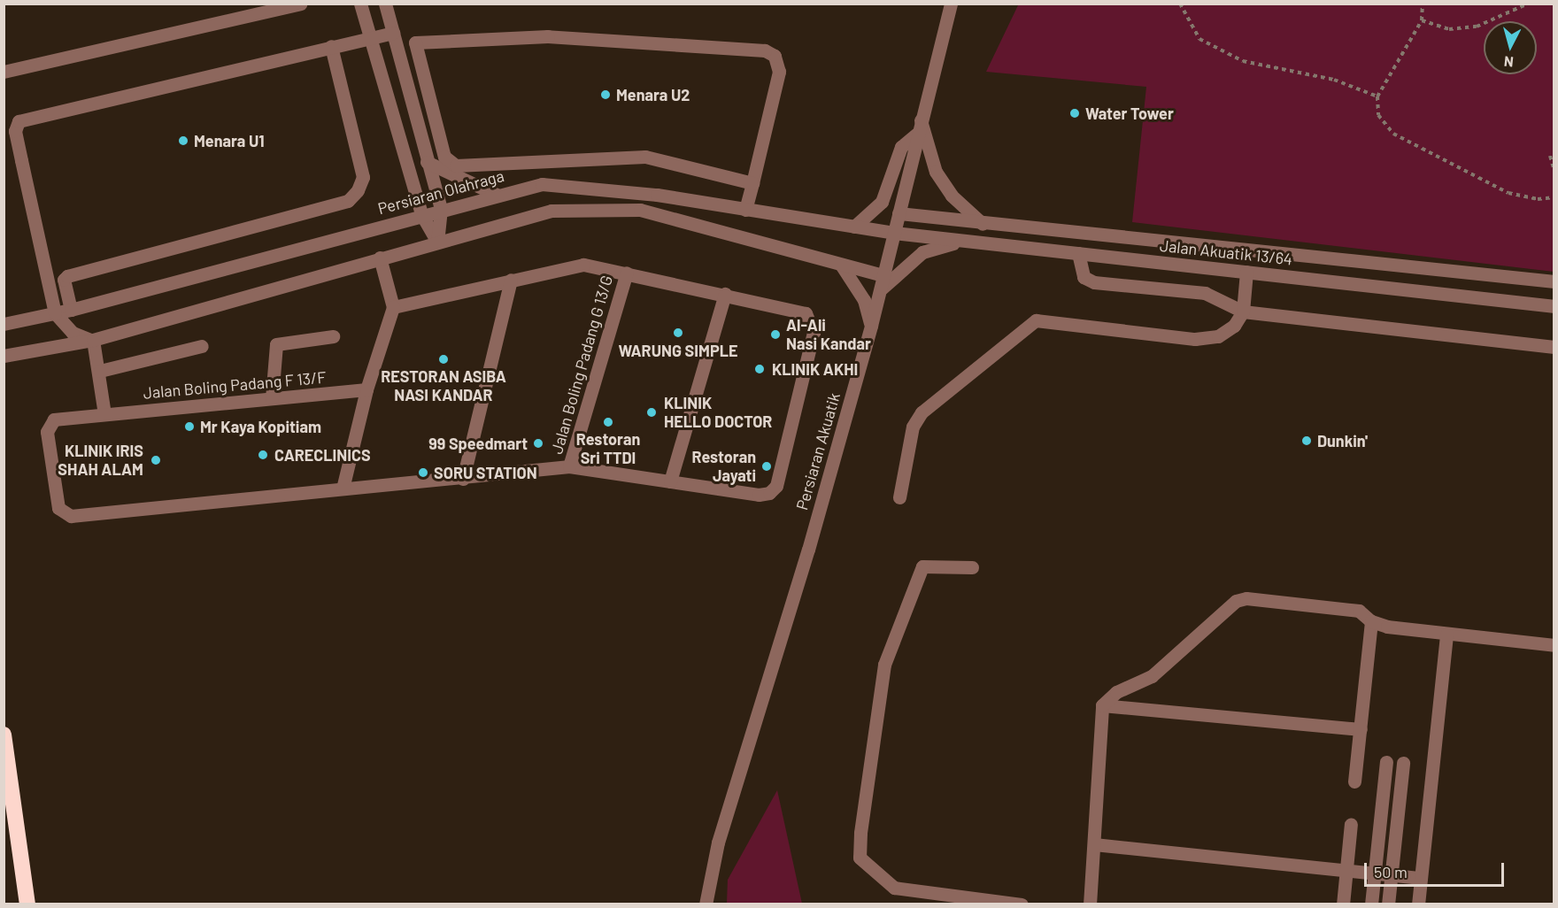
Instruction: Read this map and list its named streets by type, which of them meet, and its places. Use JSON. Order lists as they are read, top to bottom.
{
  "streets": {
    "street": [
      "Persiaran Olahraga",
      "Jalan Akuatik 13/64",
      "Jalan Boling Padang G 13/G",
      "Jalan Boling Padang F 13/F",
      "Persiaran Akuatik"
    ]
  },
  "crossings": [
    ["Persiaran Olahraga", "Jalan Akuatik 13/64"],
    ["Persiaran Olahraga", "Persiaran Akuatik"],
    ["Jalan Akuatik 13/64", "Persiaran Akuatik"]
  ],
  "places": [
    "Menara U2",
    "Water Tower",
    "Menara U1",
    "WARUNG SIMPLE",
    "Al-Ali Nasi Kandar",
    "RESTORAN ASIBA NASI KANDAR",
    "KLINIK AKHI",
    "KLINIK HELLO DOCTOR",
    "Restoran Sri TTDI",
    "Mr Kaya Kopitiam",
    "Dunkin'",
    "99 Speedmart",
    "CARECLINICS",
    "KLINIK IRIS SHAH ALAM",
    "Restoran Jayati",
    "SORU STATION"
  ],
  "scale_bar": "50 m",
  "north": "bottom"
}
